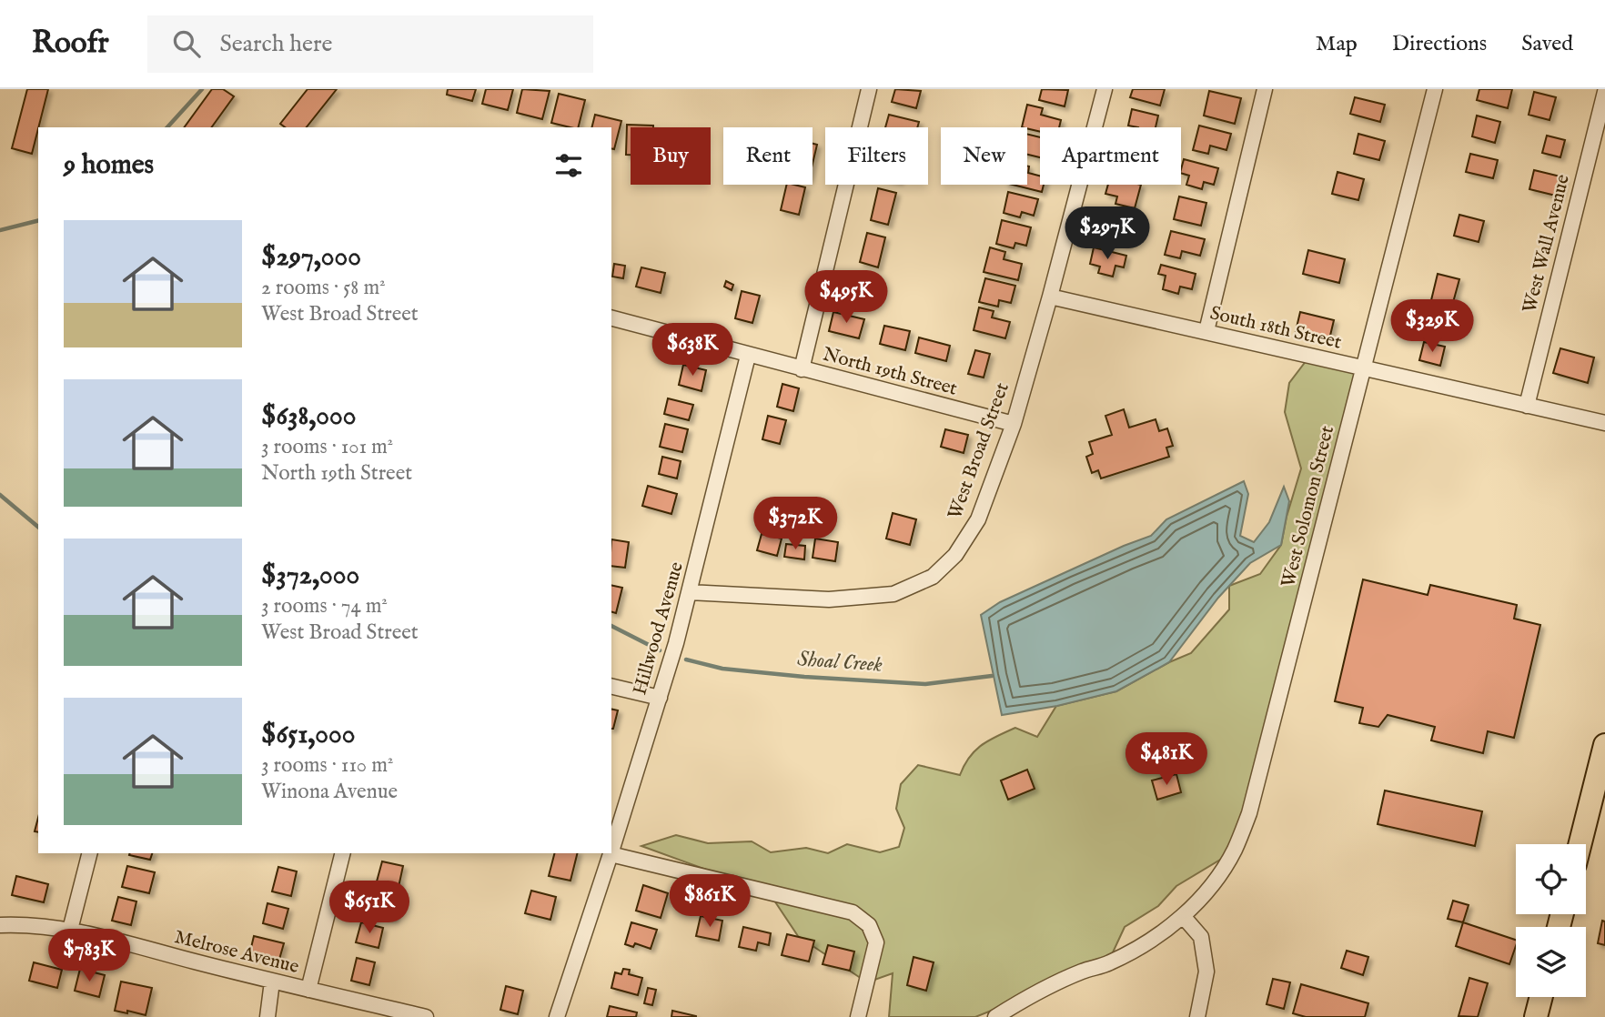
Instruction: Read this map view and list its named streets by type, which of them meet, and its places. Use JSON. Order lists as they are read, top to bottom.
{
  "streets": {
    "street": [
      "West Wall Avenue",
      "South 18th Street",
      "North 19th Street",
      "West Broad Street",
      "West Solomon Street",
      "Hillwood Avenue",
      "Melrose Avenue"
    ]
  },
  "crossings": [
    ["West Wall Avenue", "South 18th Street"],
    ["South 18th Street", "West Broad Street"],
    ["South 18th Street", "West Solomon Street"],
    ["North 19th Street", "West Broad Street"],
    ["North 19th Street", "Hillwood Avenue"],
    ["West Broad Street", "Hillwood Avenue"]
  ],
  "water": ["Shoal Creek"],
  "page": {
    "header": "Roofr",
    "search": "Search here",
    "nav": ["Map", "Directions", "Saved"],
    "chip": [
      "Buy",
      "Rent",
      "Filters",
      "New",
      "Apartment"
    ],
    "heading": "9 homes",
    "list": [
      {
        "name": "$297,000",
        "note": "2 rooms · 58 m² · West Broad Street"
      },
      {
        "name": "$638,000",
        "note": "3 rooms · 101 m² · North 19th Street"
      },
      {
        "name": "$372,000",
        "note": "3 rooms · 74 m² · West Broad Street"
      },
      {
        "name": "$651,000",
        "note": "3 rooms · 110 m² · Winona Avenue"
      }
    ],
    "price": [
      "$297K",
      "$495K",
      "$329K",
      "$638K",
      "$372K",
      "$481K",
      "$861K",
      "$651K",
      "$783K"
    ]
  }
}
